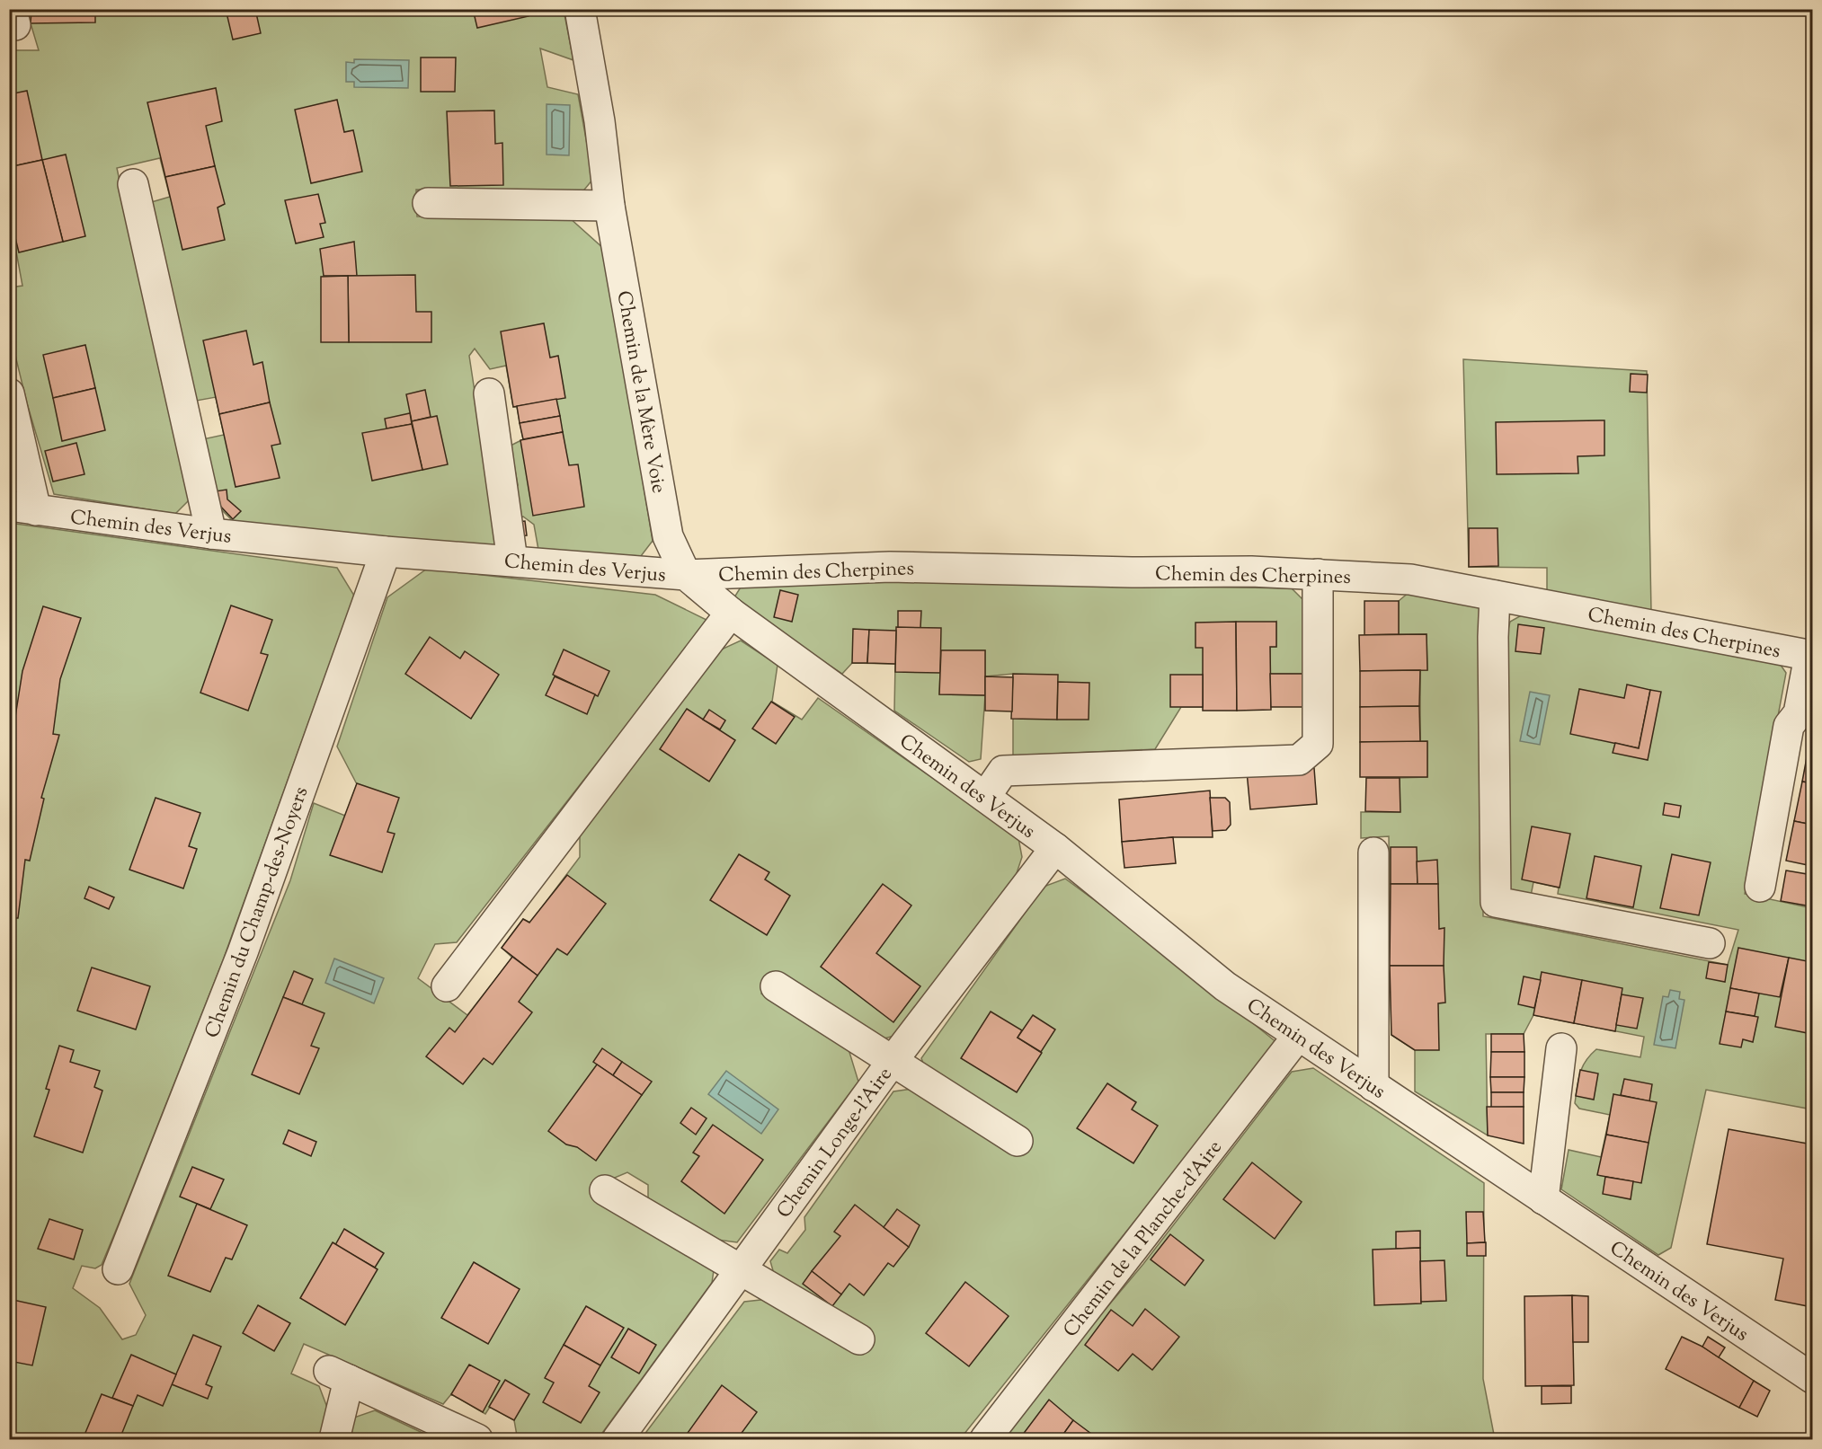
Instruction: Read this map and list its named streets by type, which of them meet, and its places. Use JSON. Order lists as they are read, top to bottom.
{
  "streets": {
    "street": [
      "Chemin de la Mère Voie",
      "Chemin des Verjus",
      "Chemin des Cherpines",
      "Chemin du Champ-des-Noyers",
      "Chemin Longe-l'Aire",
      "Chemin de la Planche-d'Aire"
    ]
  },
  "crossings": [
    ["Chemin de la Mère Voie", "Chemin des Verjus"],
    ["Chemin de la Mère Voie", "Chemin des Cherpines"],
    ["Chemin des Verjus", "Chemin des Cherpines"],
    ["Chemin des Verjus", "Chemin du Champ-des-Noyers"],
    ["Chemin des Verjus", "Chemin Longe-l'Aire"],
    ["Chemin des Verjus", "Chemin de la Planche-d'Aire"]
  ]
}
